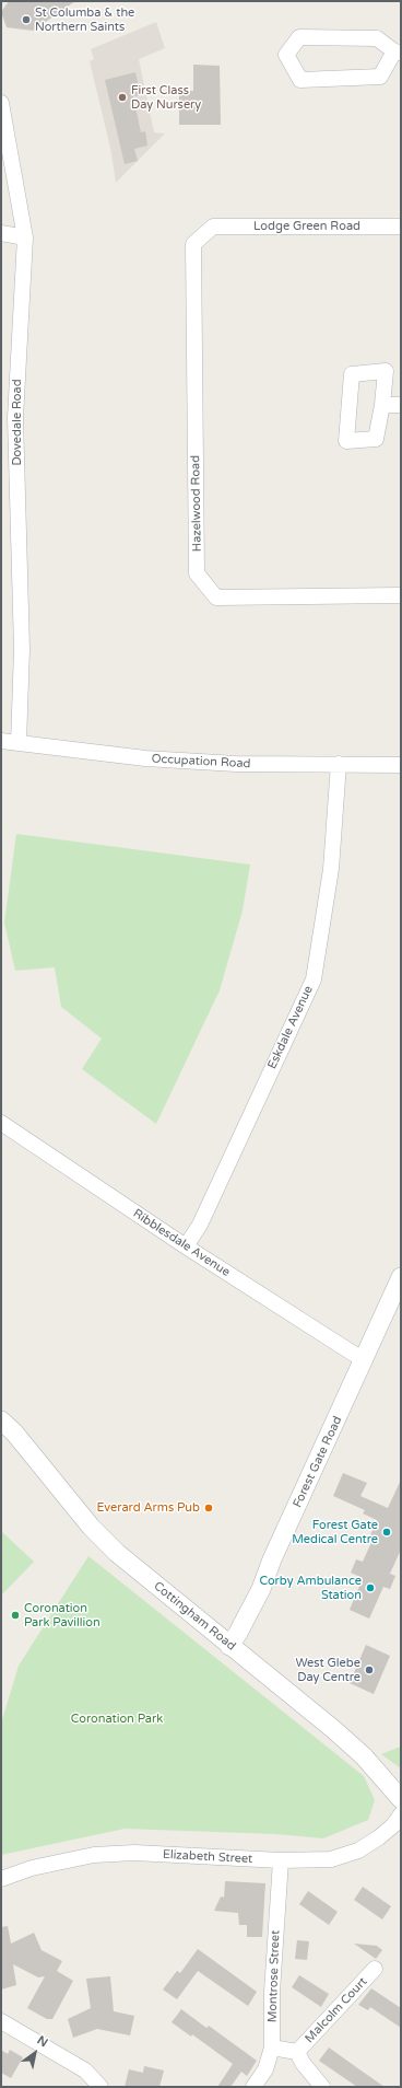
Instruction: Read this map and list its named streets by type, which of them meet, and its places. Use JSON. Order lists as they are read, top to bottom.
{
  "streets": {
    "street": [
      "Lodge Green Road",
      "Dovedale Road",
      "Hazelwood Road",
      "Occupation Road",
      "Eskdale Avenue",
      "Ribblesdale Avenue",
      "Forest Gate Road",
      "Cottingham Road",
      "Elizabeth Street",
      "Montrose Street",
      "Malcolm Court"
    ]
  },
  "crossings": [
    ["Lodge Green Road", "Hazelwood Road"],
    ["Dovedale Road", "Occupation Road"],
    ["Occupation Road", "Eskdale Avenue"],
    ["Eskdale Avenue", "Ribblesdale Avenue"],
    ["Ribblesdale Avenue", "Forest Gate Road"],
    ["Forest Gate Road", "Cottingham Road"],
    ["Elizabeth Street", "Montrose Street"],
    ["Montrose Street", "Malcolm Court"]
  ],
  "parks": ["Coronation Park"],
  "places": [
    "St Columba & the Northern Saints",
    "First Class Day Nursery",
    "Everard Arms Pub",
    "Forest Gate Medical Centre",
    "Corby Ambulance Station",
    "Coronation Park Pavillion",
    "West Glebe Day Centre"
  ],
  "north": "top right"
}
